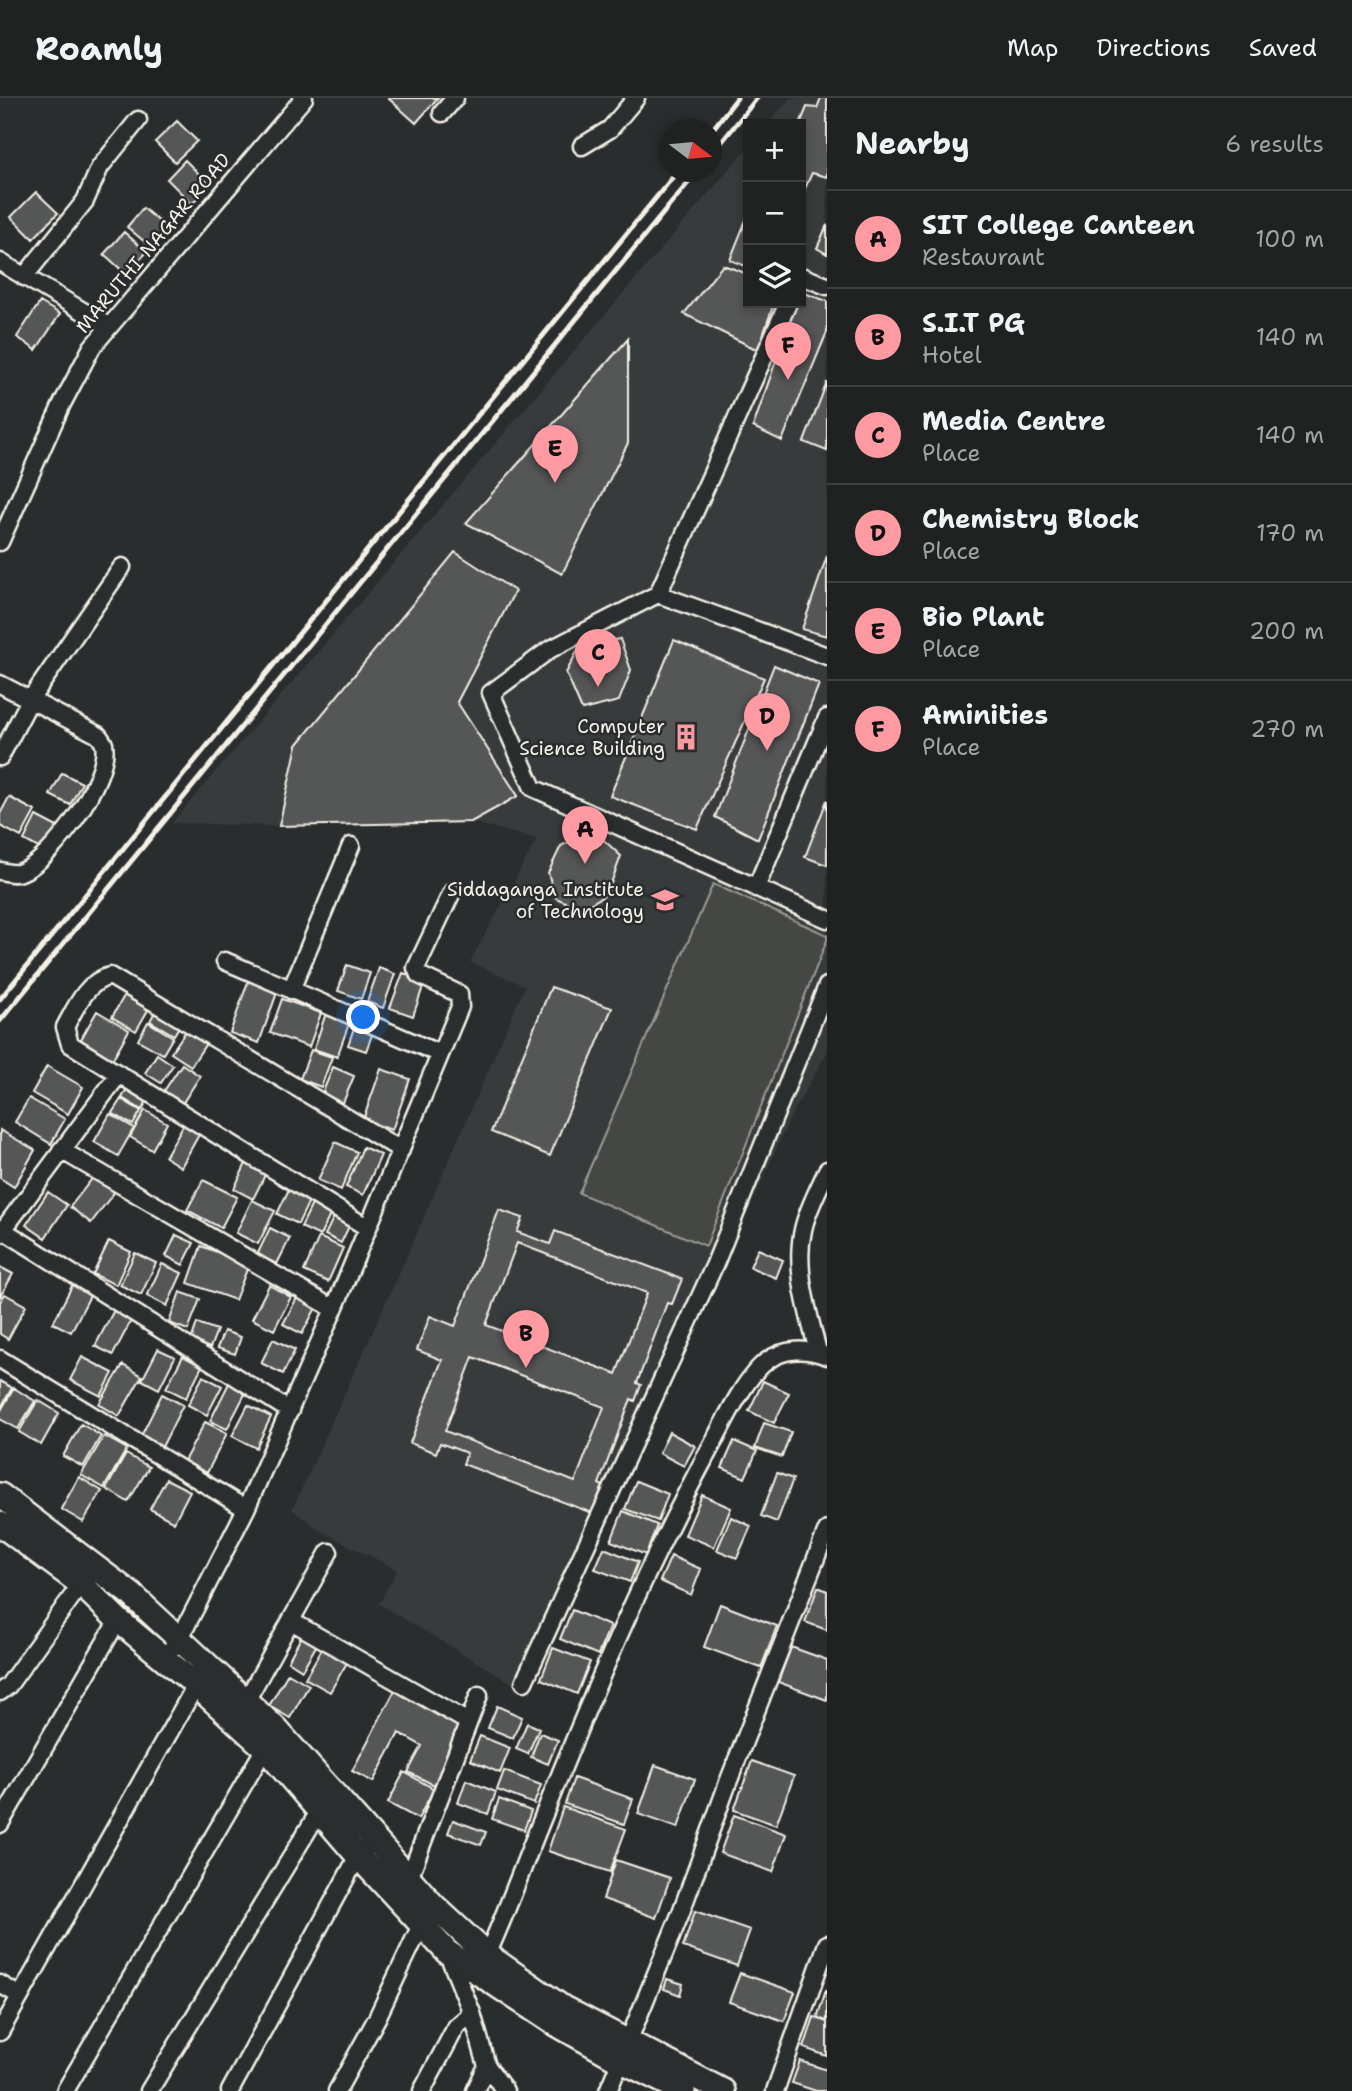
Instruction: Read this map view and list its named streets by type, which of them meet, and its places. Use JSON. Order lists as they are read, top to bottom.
{
  "streets": {
    "street": ["MARUTHI NAGAR ROAD"]
  },
  "places": {
    "building": ["Computer Science Building"],
    "school or university": ["Siddaganga Institute of Technology"]
  },
  "north": "right",
  "page": {
    "header": "Roamly",
    "nav": ["Map", "Directions", "Saved"],
    "heading": ["Nearby", "6 results"],
    "map_buttons": ["+", "−"],
    "list": [
      {
        "mark": "A",
        "name": "SIT College Canteen",
        "note": "Restaurant",
        "value": "100 m"
      },
      {
        "mark": "B",
        "name": "S.I.T PG",
        "note": "Hotel",
        "value": "140 m"
      },
      {
        "mark": "C",
        "name": "Media Centre",
        "note": "Place",
        "value": "140 m"
      },
      {
        "mark": "D",
        "name": "Chemistry Block",
        "note": "Place",
        "value": "170 m"
      },
      {
        "mark": "E",
        "name": "Bio Plant",
        "note": "Place",
        "value": "200 m"
      },
      {
        "mark": "F",
        "name": "Aminities",
        "note": "Place",
        "value": "270 m"
      }
    ],
    "pins": [
      "F",
      "E",
      "C",
      "D",
      "A",
      "B"
    ]
  }
}
